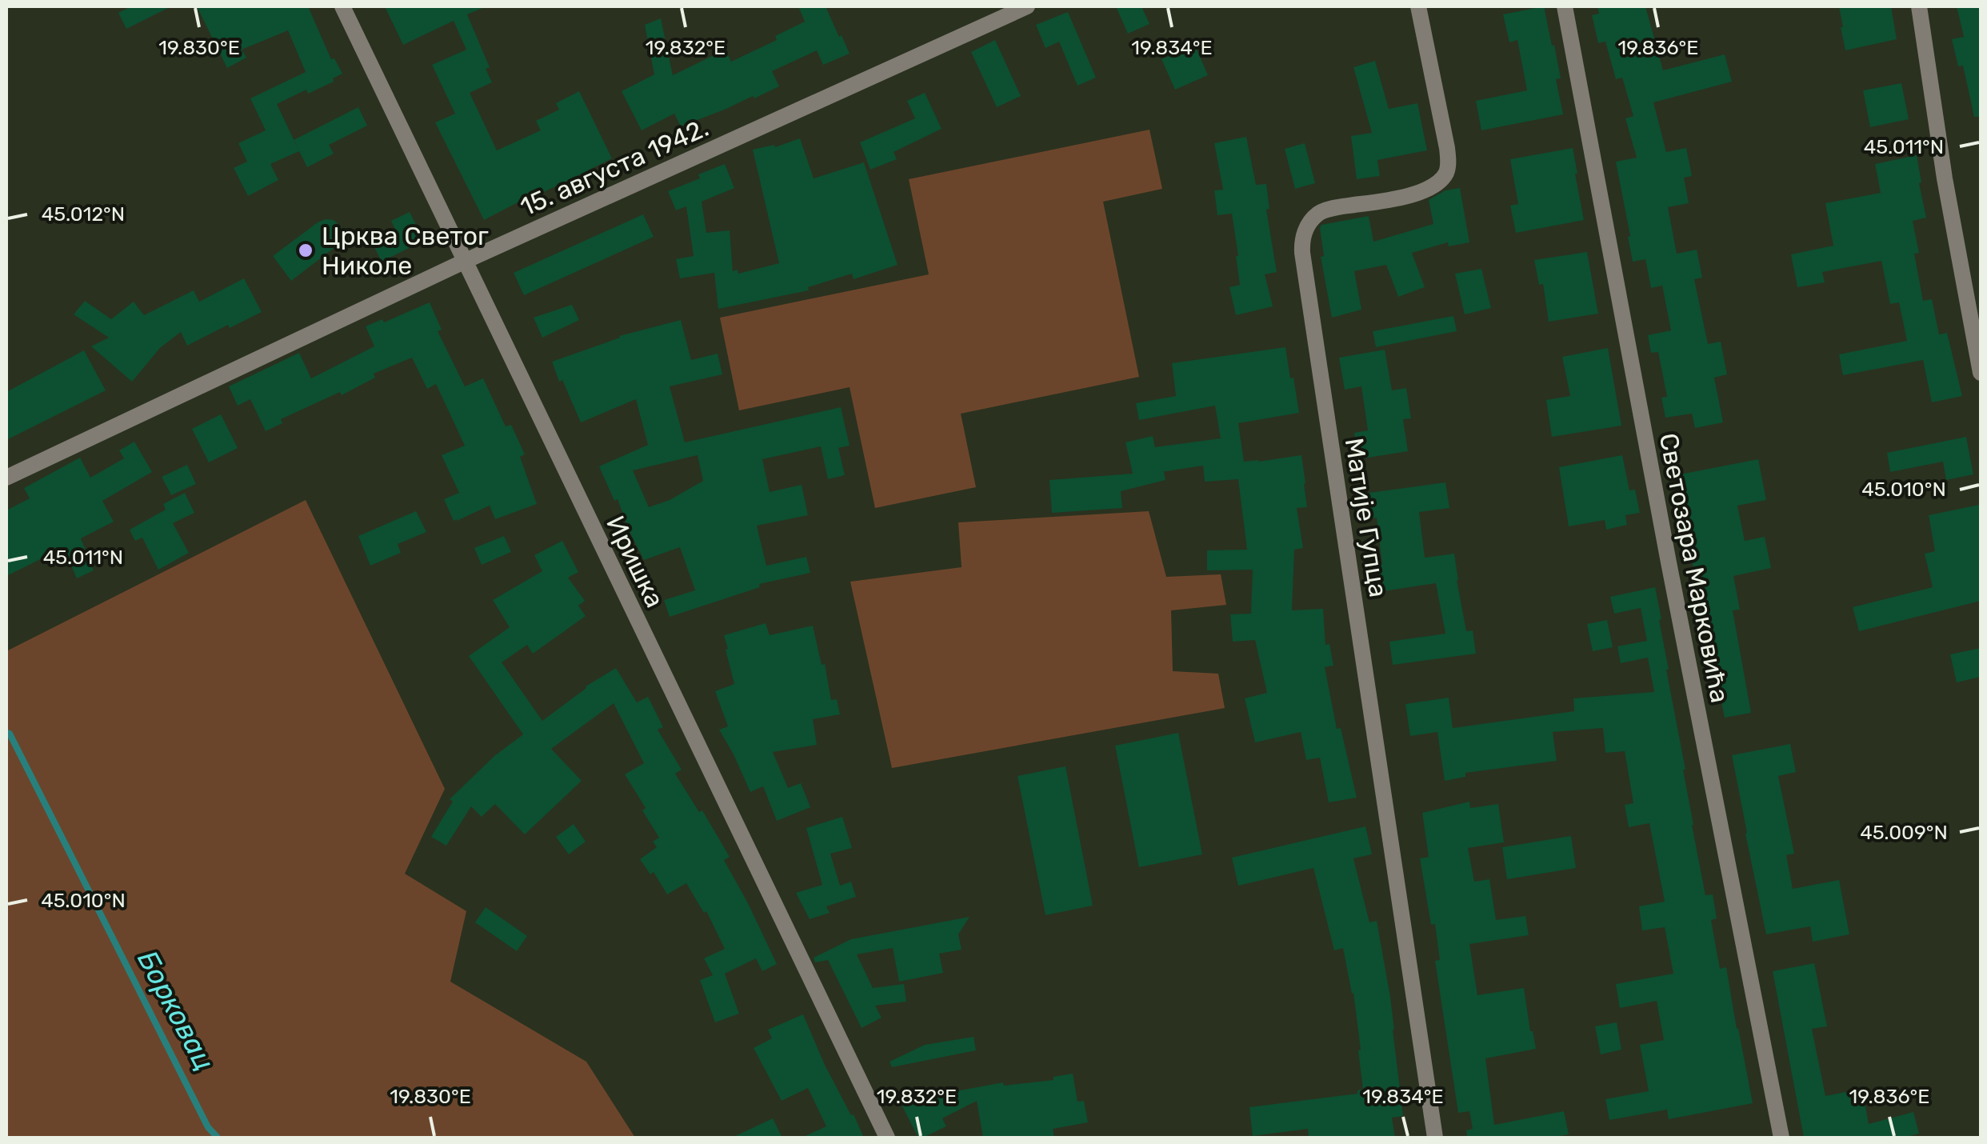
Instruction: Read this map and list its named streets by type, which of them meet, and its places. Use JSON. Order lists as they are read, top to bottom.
{
  "streets": {
    "street": [
      "15. августа 1942.",
      "Матије Гупца",
      "Иришка",
      "Светозара Марковића"
    ]
  },
  "crossings": [
    ["15. августа 1942.", "Иришка"]
  ],
  "water": ["Борковац"],
  "places": ["Црква Светог Николе"],
  "coordinates": [
    "19.830°E",
    "19.832°E",
    "19.834°E",
    "19.836°E",
    "45.011°N",
    "45.012°N",
    "45.010°N",
    "45.009°N"
  ]
}
